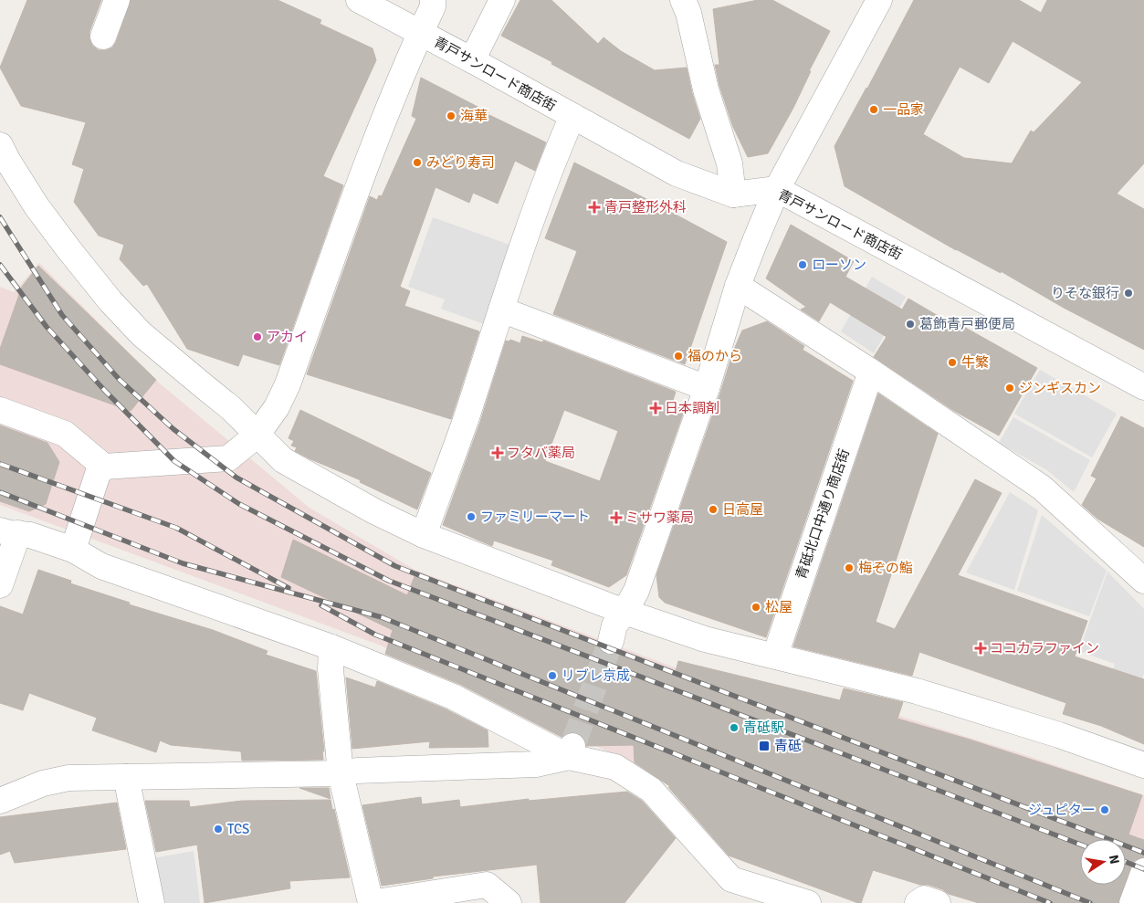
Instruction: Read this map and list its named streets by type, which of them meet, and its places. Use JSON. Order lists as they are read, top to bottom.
{
  "streets": {
    "street": ["青戸サンロード商店街", "青砥北口中通り商店街"]
  },
  "places": {
    "other": [
      "一品家",
      "海華",
      "みどり寿司",
      "ローソン",
      "りそな銀行",
      "葛飾青戸郵便局",
      "アカイ",
      "福のから",
      "牛繁",
      "ジンギスカン",
      "日高屋",
      "ファミリーマート",
      "梅ぞの鮨",
      "松屋",
      "リブレ京成",
      "青砥駅",
      "ジュピター",
      "TCS"
    ],
    "health": [
      "青戸整形外科",
      "日本調剤",
      "フタバ薬局",
      "ミサワ薬局",
      "ココカラファイン"
    ],
    "transit": ["青砥"]
  },
  "north": "right"
}
